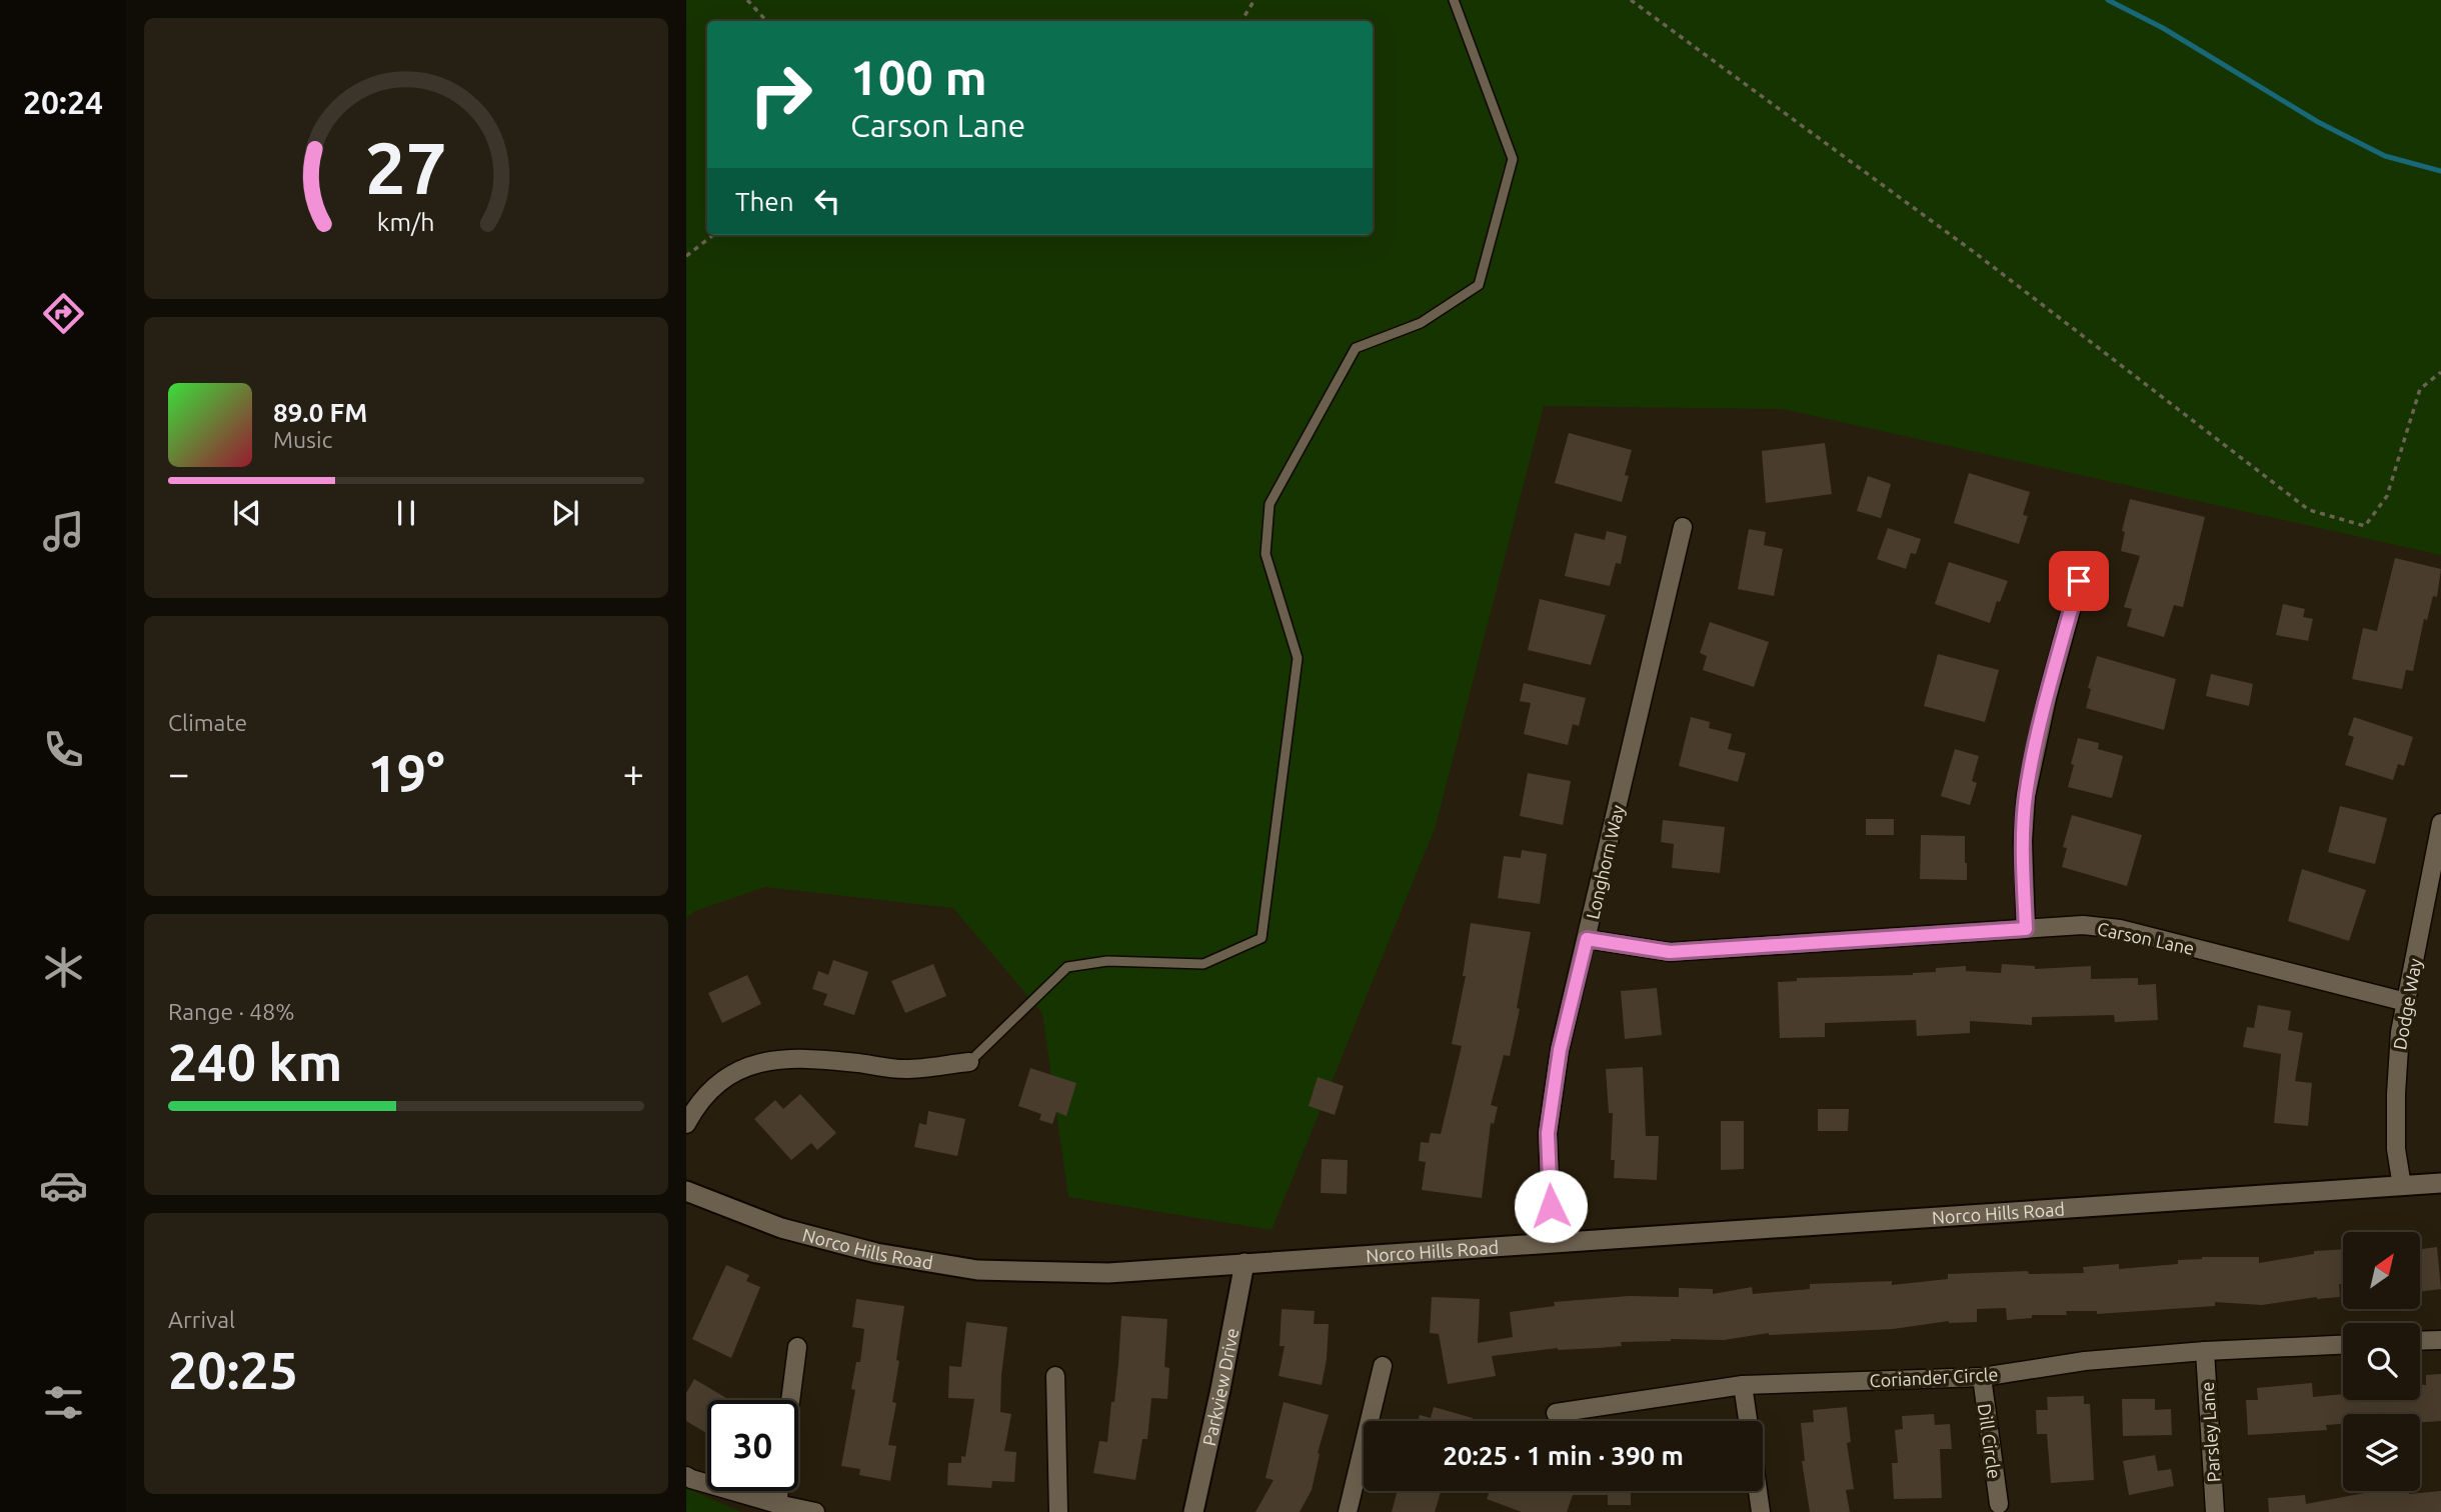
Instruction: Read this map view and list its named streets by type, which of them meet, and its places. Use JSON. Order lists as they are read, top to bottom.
{
  "streets": {
    "street": [
      "Longhorn Way",
      "Carson Lane",
      "Dodge Way",
      "Norco Hills Road",
      "Coriander Circle",
      "Parkview Drive",
      "Parsley Lane",
      "Dill Circle"
    ]
  },
  "crossings": [
    ["Longhorn Way", "Carson Lane"],
    ["Longhorn Way", "Norco Hills Road"],
    ["Carson Lane", "Dodge Way"],
    ["Dodge Way", "Norco Hills Road"],
    ["Norco Hills Road", "Parkview Drive"],
    ["Coriander Circle", "Parsley Lane"],
    ["Coriander Circle", "Dill Circle"]
  ],
  "north": "top right",
  "page": {
    "tabs": "20:24",
    "turn": ["100 m", "Carson Lane"],
    "then": "Then",
    "song": ["89.0 FM", "Music"],
    "tile": [
      "Climate",
      ["Range · 48%", "240 km"],
      ["Arrival", "20:25"]
    ],
    "heat": ["−", "19°", "+"],
    "limit": "30",
    "trip": "20:25 · 1 min · 390 m",
    "gauge": ["27", "km/h"]
  }
}
